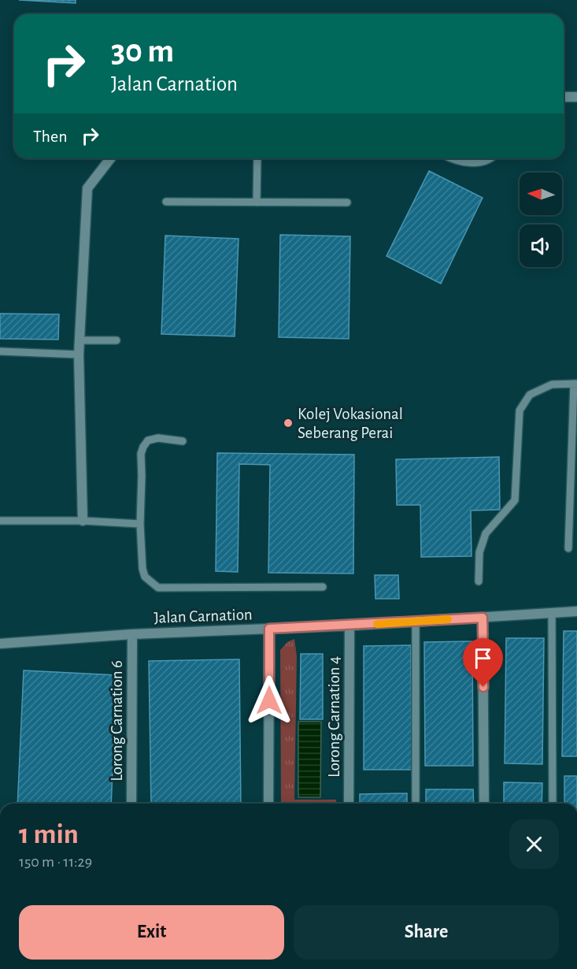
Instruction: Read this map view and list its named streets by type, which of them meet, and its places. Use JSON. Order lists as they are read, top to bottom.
{
  "streets": {
    "street": ["Jalan Carnation", "Lorong Carnation 4", "Lorong Carnation 6"]
  },
  "crossings": [
    ["Jalan Carnation", "Lorong Carnation 4"],
    ["Jalan Carnation", "Lorong Carnation 6"]
  ],
  "places": ["Kolej Vokasional Seberang Perai"],
  "north": "left",
  "page": {
    "turn": ["30 m", "Jalan Carnation"],
    "then": "Then",
    "heading": ["1 min", "150 m · 11:29"],
    "buttons": ["Exit", "Share"]
  }
}
